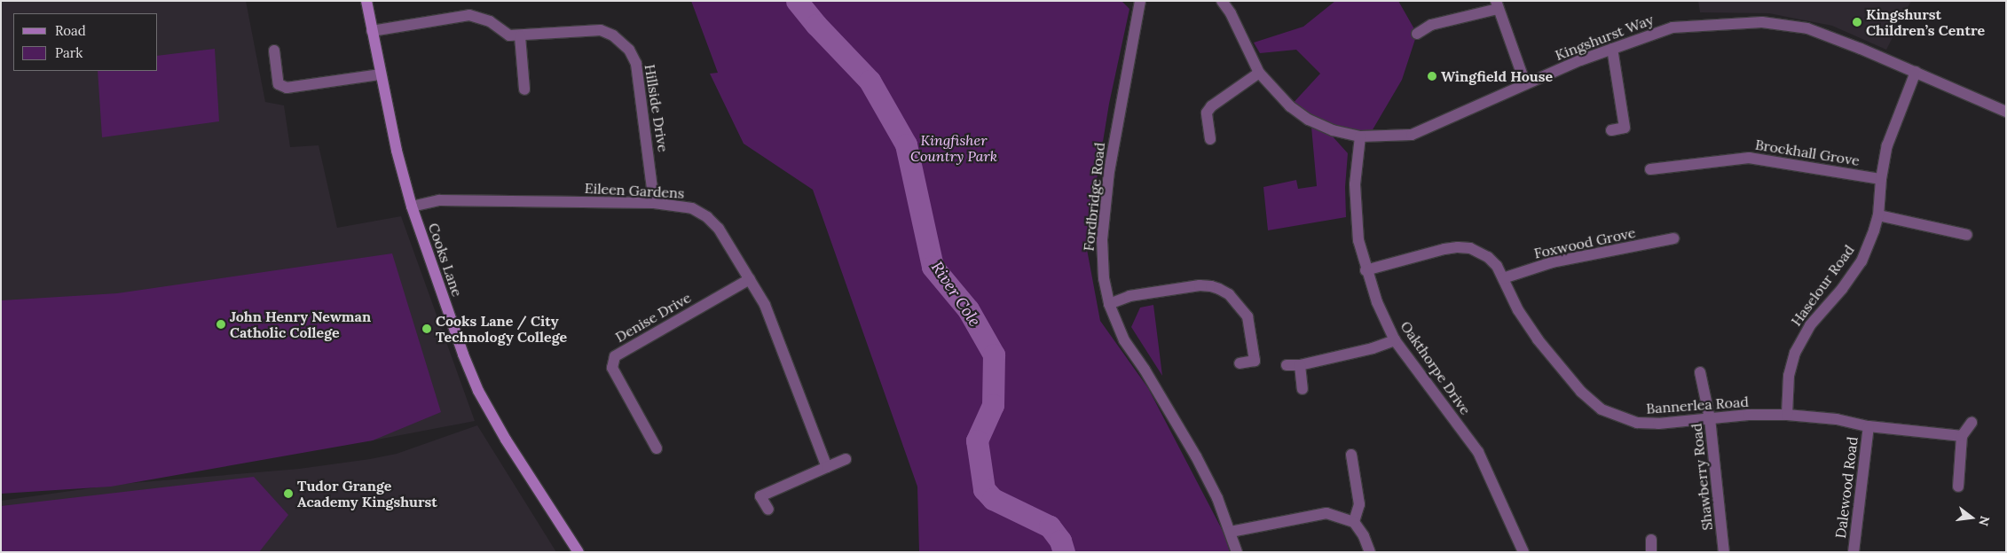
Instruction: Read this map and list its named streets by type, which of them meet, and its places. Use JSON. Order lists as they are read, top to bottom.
{
  "streets": {
    "street": [
      "Kingshurst Way",
      "Hillside Drive",
      "Brockhall Grove",
      "Eileen Gardens",
      "Fordbridge Road",
      "Foxwood Grove",
      "Cooks Lane",
      "Haselour Road",
      "Denise Drive",
      "Oakthorpe Drive",
      "Bannerlea Road",
      "Shawberry Road",
      "Dalewood Road"
    ]
  },
  "crossings": [
    ["Kingshurst Way", "Haselour Road"],
    ["Kingshurst Way", "Oakthorpe Drive"],
    ["Hillside Drive", "Eileen Gardens"],
    ["Hillside Drive", "Cooks Lane"],
    ["Brockhall Grove", "Haselour Road"],
    ["Eileen Gardens", "Cooks Lane"],
    ["Eileen Gardens", "Denise Drive"],
    ["Foxwood Grove", "Bannerlea Road"],
    ["Haselour Road", "Bannerlea Road"],
    ["Oakthorpe Drive", "Bannerlea Road"],
    ["Bannerlea Road", "Shawberry Road"],
    ["Bannerlea Road", "Dalewood Road"]
  ],
  "water": ["River Cole"],
  "parks": ["Kingfisher Country Park"],
  "places": [
    "Kingshurst Children’s Centre",
    "Wingfield House",
    "John Henry Newman Catholic College",
    "Cooks Lane / City Technology College",
    "Tudor Grange Academy Kingshurst"
  ],
  "legend": ["Road", "Park"],
  "north": "right"
}
